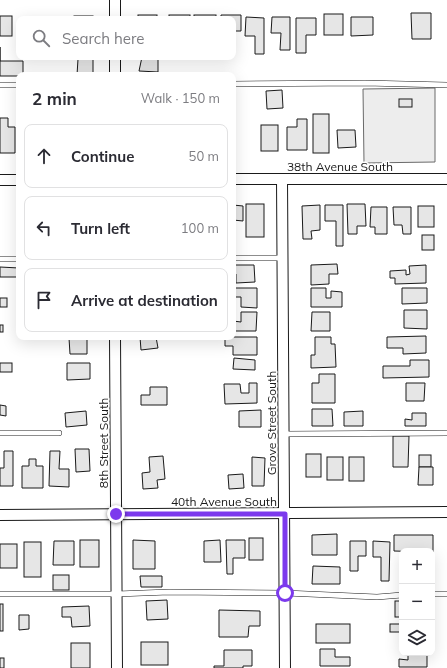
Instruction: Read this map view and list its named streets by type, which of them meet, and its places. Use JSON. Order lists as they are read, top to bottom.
{
  "streets": {
    "street": [
      "38th Avenue South",
      "Grove Street South",
      "8th Street South",
      "40th Avenue South"
    ]
  },
  "crossings": [
    ["38th Avenue South", "Grove Street South"],
    ["Grove Street South", "40th Avenue South"],
    ["8th Street South", "40th Avenue South"]
  ],
  "page": {
    "search": "Search here",
    "heading": ["2 min", "Walk · 150 m"],
    "list": [
      ["Continue", "50 m"],
      ["Turn left", "100 m"],
      "Arrive at destination"
    ],
    "map_buttons": ["+", "−"]
  }
}
